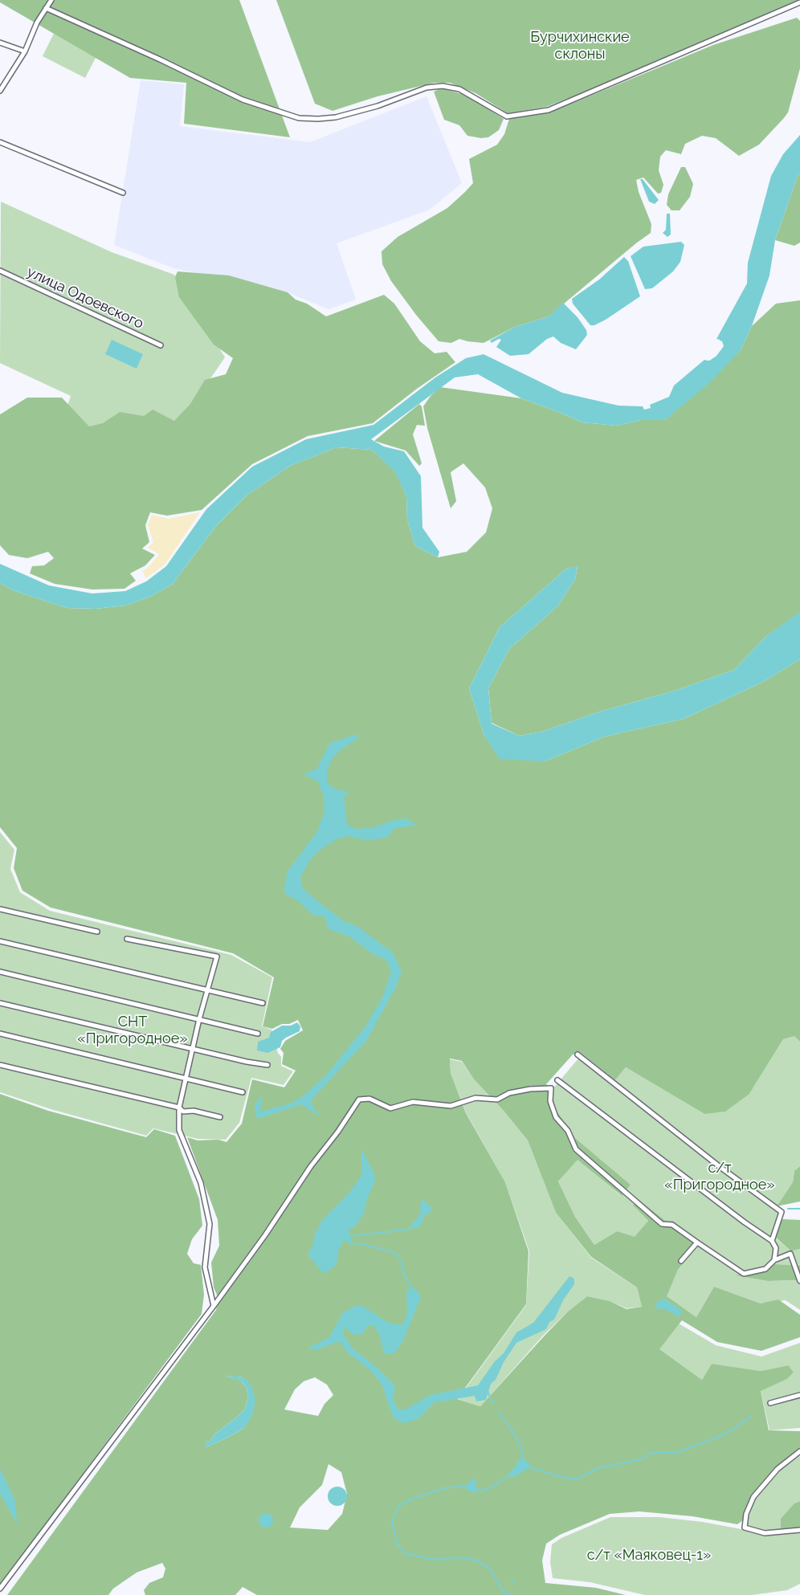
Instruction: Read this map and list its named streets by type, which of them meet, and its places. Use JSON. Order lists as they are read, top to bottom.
{
  "streets": {
    "street": ["улица Одоевского"]
  },
  "parks": [
    "Бурчихинские склоны",
    "СНТ «Пригородное»",
    "с/т «Пригородное»",
    "с/т «Маяковец-1»"
  ]
}
